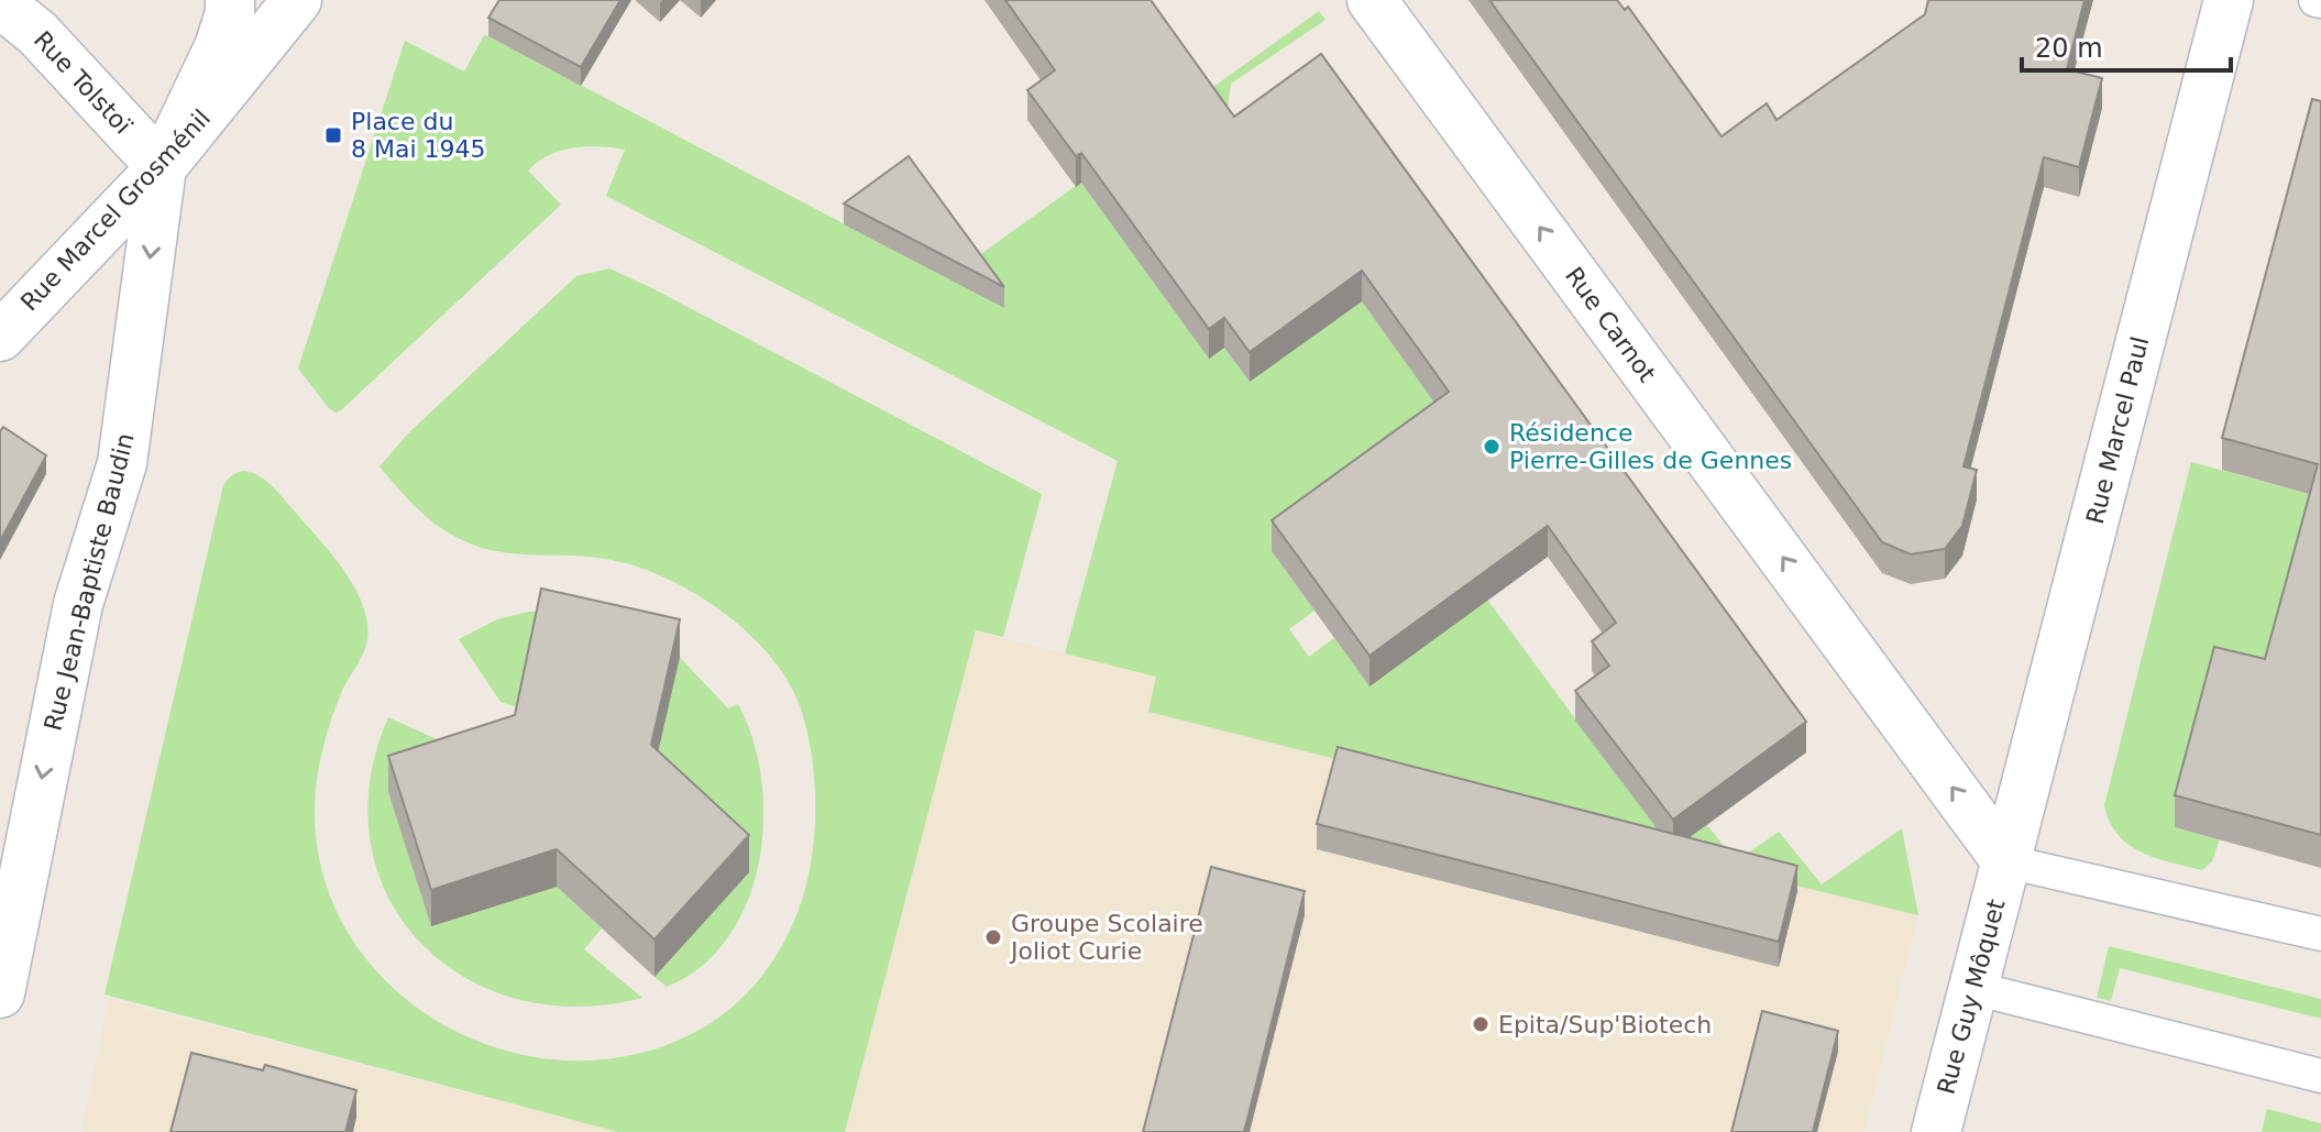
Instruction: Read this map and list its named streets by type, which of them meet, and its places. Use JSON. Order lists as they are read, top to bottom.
{
  "streets": {
    "street": [
      "Rue Tolstoï",
      "Rue Marcel Grosménil",
      "Rue Carnot",
      "Rue Marcel Paul",
      "Rue Jean-Baptiste Baudin",
      "Rue Guy Môquet"
    ]
  },
  "crossings": [
    ["Rue Tolstoï", "Rue Marcel Grosménil"],
    ["Rue Tolstoï", "Rue Jean-Baptiste Baudin"],
    ["Rue Marcel Grosménil", "Rue Jean-Baptiste Baudin"],
    ["Rue Carnot", "Rue Marcel Paul"],
    ["Rue Carnot", "Rue Guy Môquet"],
    ["Rue Marcel Paul", "Rue Guy Môquet"]
  ],
  "one_way": ["Rue Carnot", "Rue Jean-Baptiste Baudin"],
  "places": {
    "transit": ["Place du 8 Mai 1945"],
    "other": ["Résidence Pierre-Gilles de Gennes", "Groupe Scolaire Joliot Curie", "Epita/Sup'Biotech"]
  },
  "scale_bar": "20 m"
}
